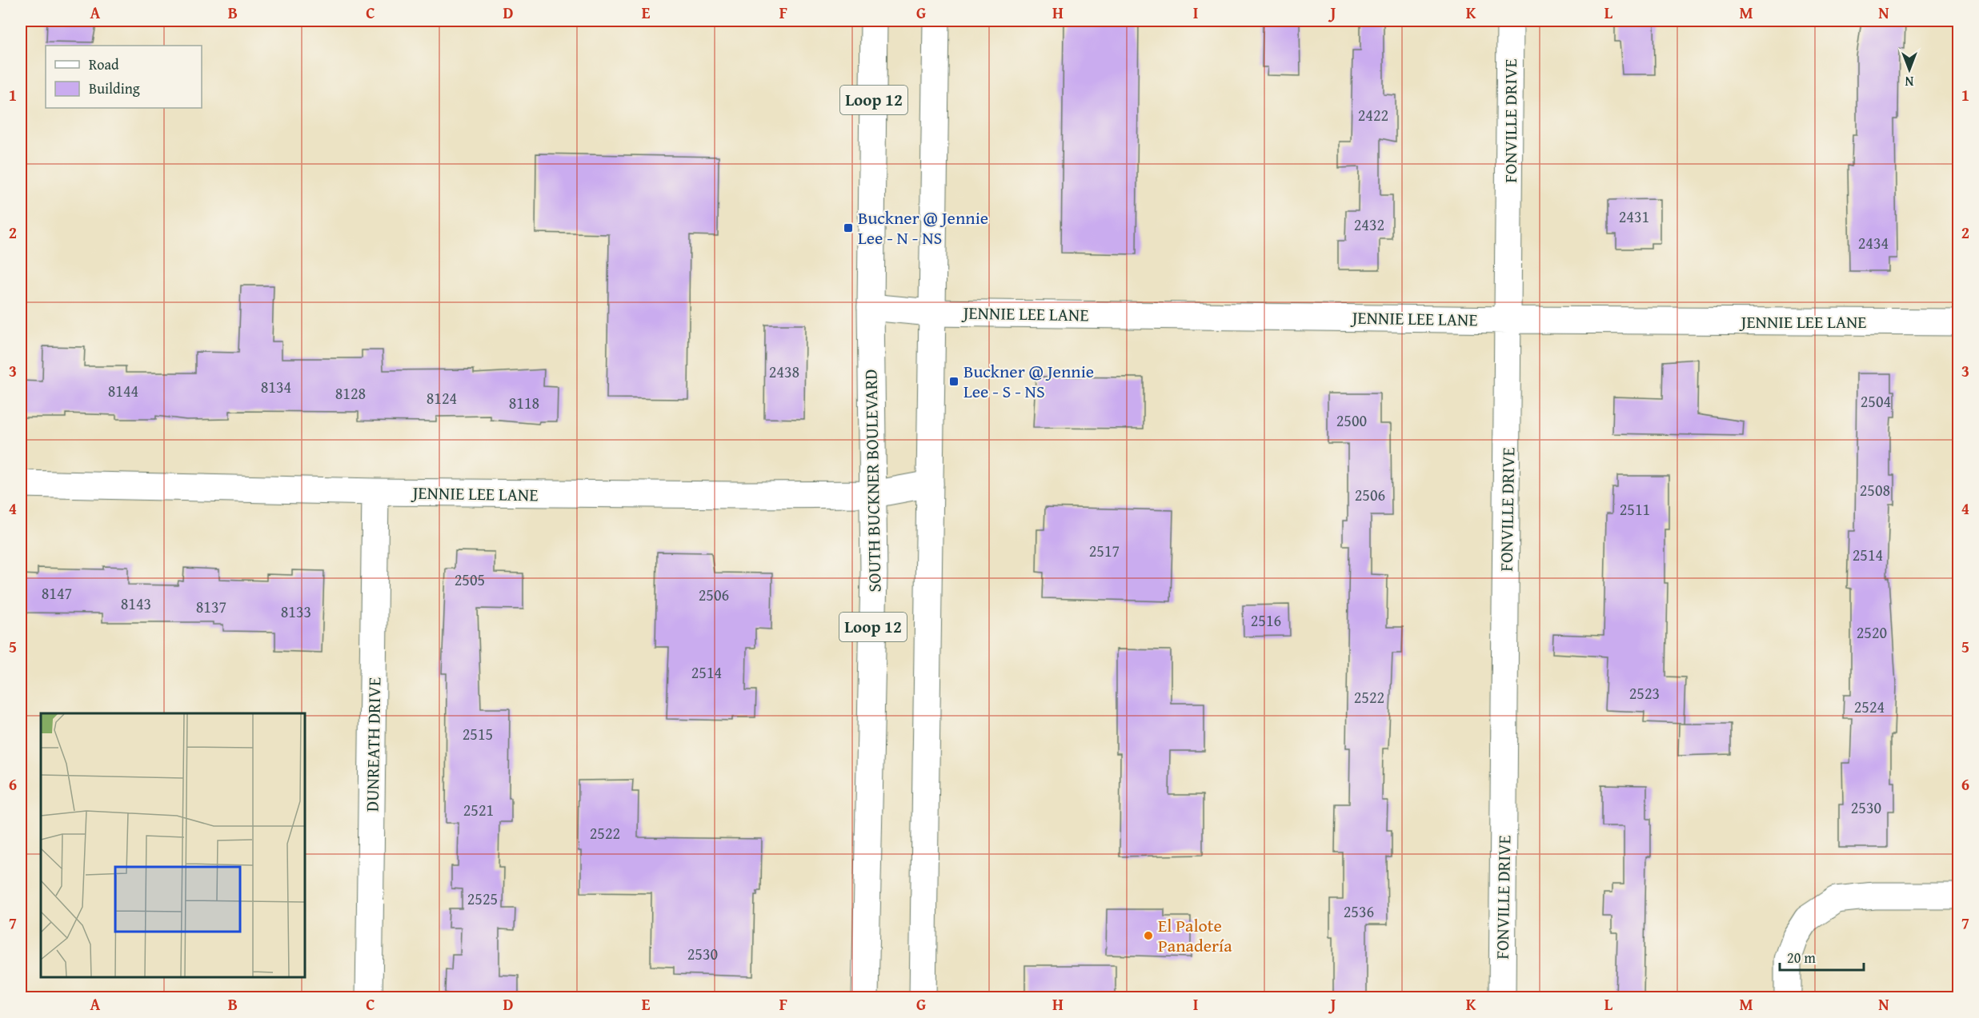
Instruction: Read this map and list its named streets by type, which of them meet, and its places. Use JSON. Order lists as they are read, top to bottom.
{
  "streets": {
    "street": [
      "Loop 12",
      "FONVILLE DRIVE",
      "JENNIE LEE LANE",
      "SOUTH BUCKNER BOULEVARD",
      "DUNREATH DRIVE"
    ]
  },
  "crossings": [
    ["Loop 12", "JENNIE LEE LANE"],
    ["FONVILLE DRIVE", "JENNIE LEE LANE"],
    ["JENNIE LEE LANE", "SOUTH BUCKNER BOULEVARD"],
    ["JENNIE LEE LANE", "DUNREATH DRIVE"]
  ],
  "places": {
    "transit": ["Buckner @ Jennie Lee - N - NS", "Buckner @ Jennie Lee - S - NS"],
    "other": ["El Palote Panadería"]
  },
  "house_numbers": [
    "2422",
    "2431",
    "2432",
    "2434",
    "2438",
    "8134",
    "8144",
    "8128",
    "8124",
    "2504",
    "8118",
    "2500",
    "2508",
    "2506",
    "2511",
    "2517",
    "2514",
    "2505",
    "8147",
    "2506",
    "8143",
    "8137",
    "8133",
    "2516",
    "2520",
    "2514",
    "2523",
    "2522",
    "2524",
    "2515",
    "2530",
    "2521",
    "2522",
    "2525",
    "2536",
    "2530"
  ],
  "legend": ["Road", "Building"],
  "scale_bar": "20 m",
  "north": "bottom",
  "grid": {
    "columns": [
      "A",
      "B",
      "C",
      "D",
      "E",
      "F",
      "G",
      "H",
      "I",
      "J",
      "K",
      "L",
      "M",
      "N"
    ],
    "rows": [
      "1",
      "2",
      "3",
      "4",
      "5",
      "6",
      "7"
    ]
  }
}
